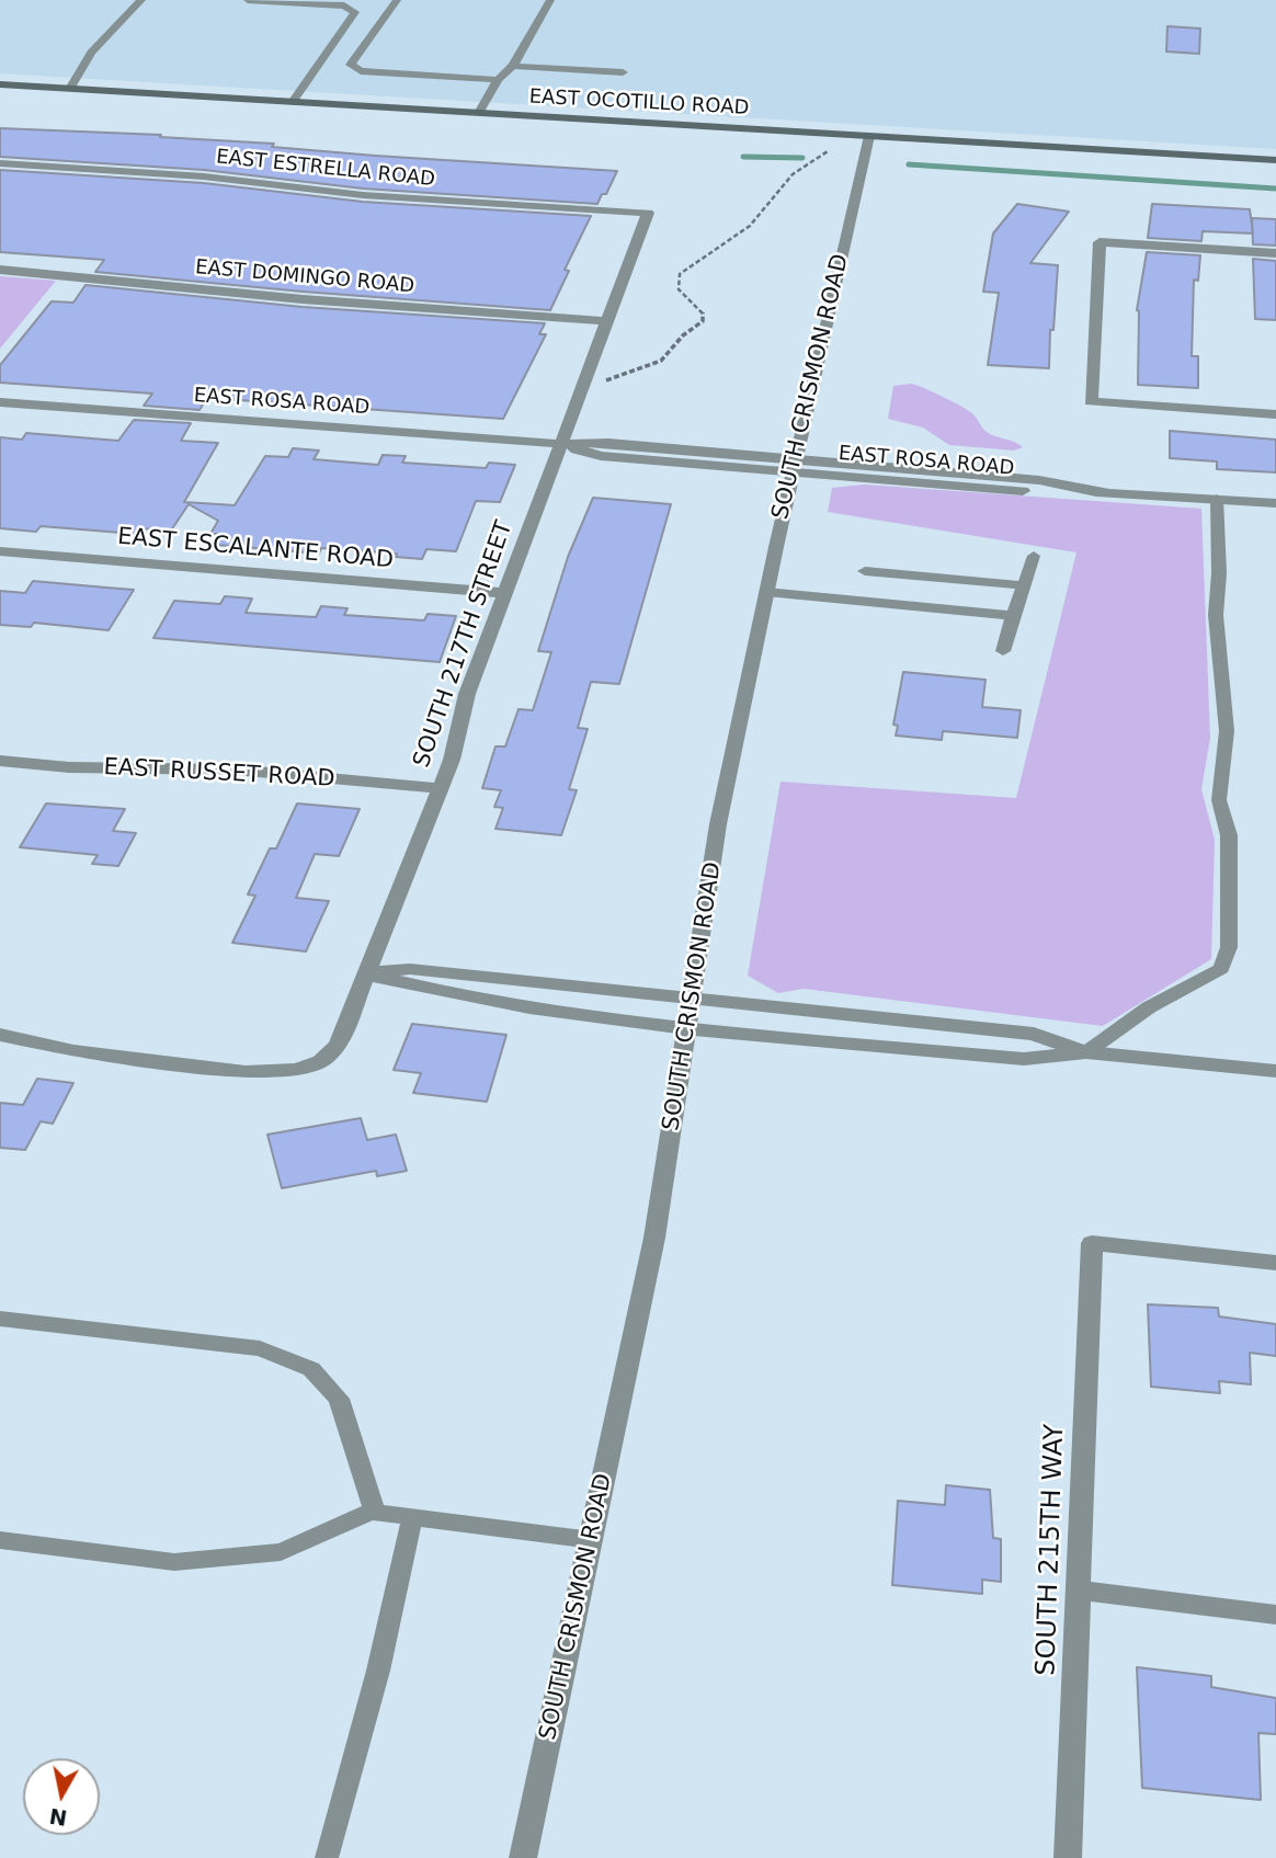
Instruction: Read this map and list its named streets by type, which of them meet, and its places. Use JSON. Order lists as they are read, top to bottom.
{
  "streets": {
    "main road": ["EAST OCOTILLO ROAD"],
    "street": [
      "EAST ESTRELLA ROAD",
      "EAST DOMINGO ROAD",
      "SOUTH CRISMON ROAD",
      "EAST ROSA ROAD",
      "EAST ESCALANTE ROAD",
      "SOUTH 217TH STREET",
      "EAST RUSSET ROAD",
      "SOUTH 215TH WAY"
    ]
  },
  "crossings": [
    ["EAST OCOTILLO ROAD", "SOUTH CRISMON ROAD"],
    ["EAST ESTRELLA ROAD", "SOUTH 217TH STREET"],
    ["EAST DOMINGO ROAD", "SOUTH 217TH STREET"],
    ["SOUTH CRISMON ROAD", "EAST ROSA ROAD"],
    ["EAST ROSA ROAD", "SOUTH 217TH STREET"],
    ["EAST ESCALANTE ROAD", "SOUTH 217TH STREET"],
    ["SOUTH 217TH STREET", "EAST RUSSET ROAD"]
  ],
  "north": "bottom"
}
